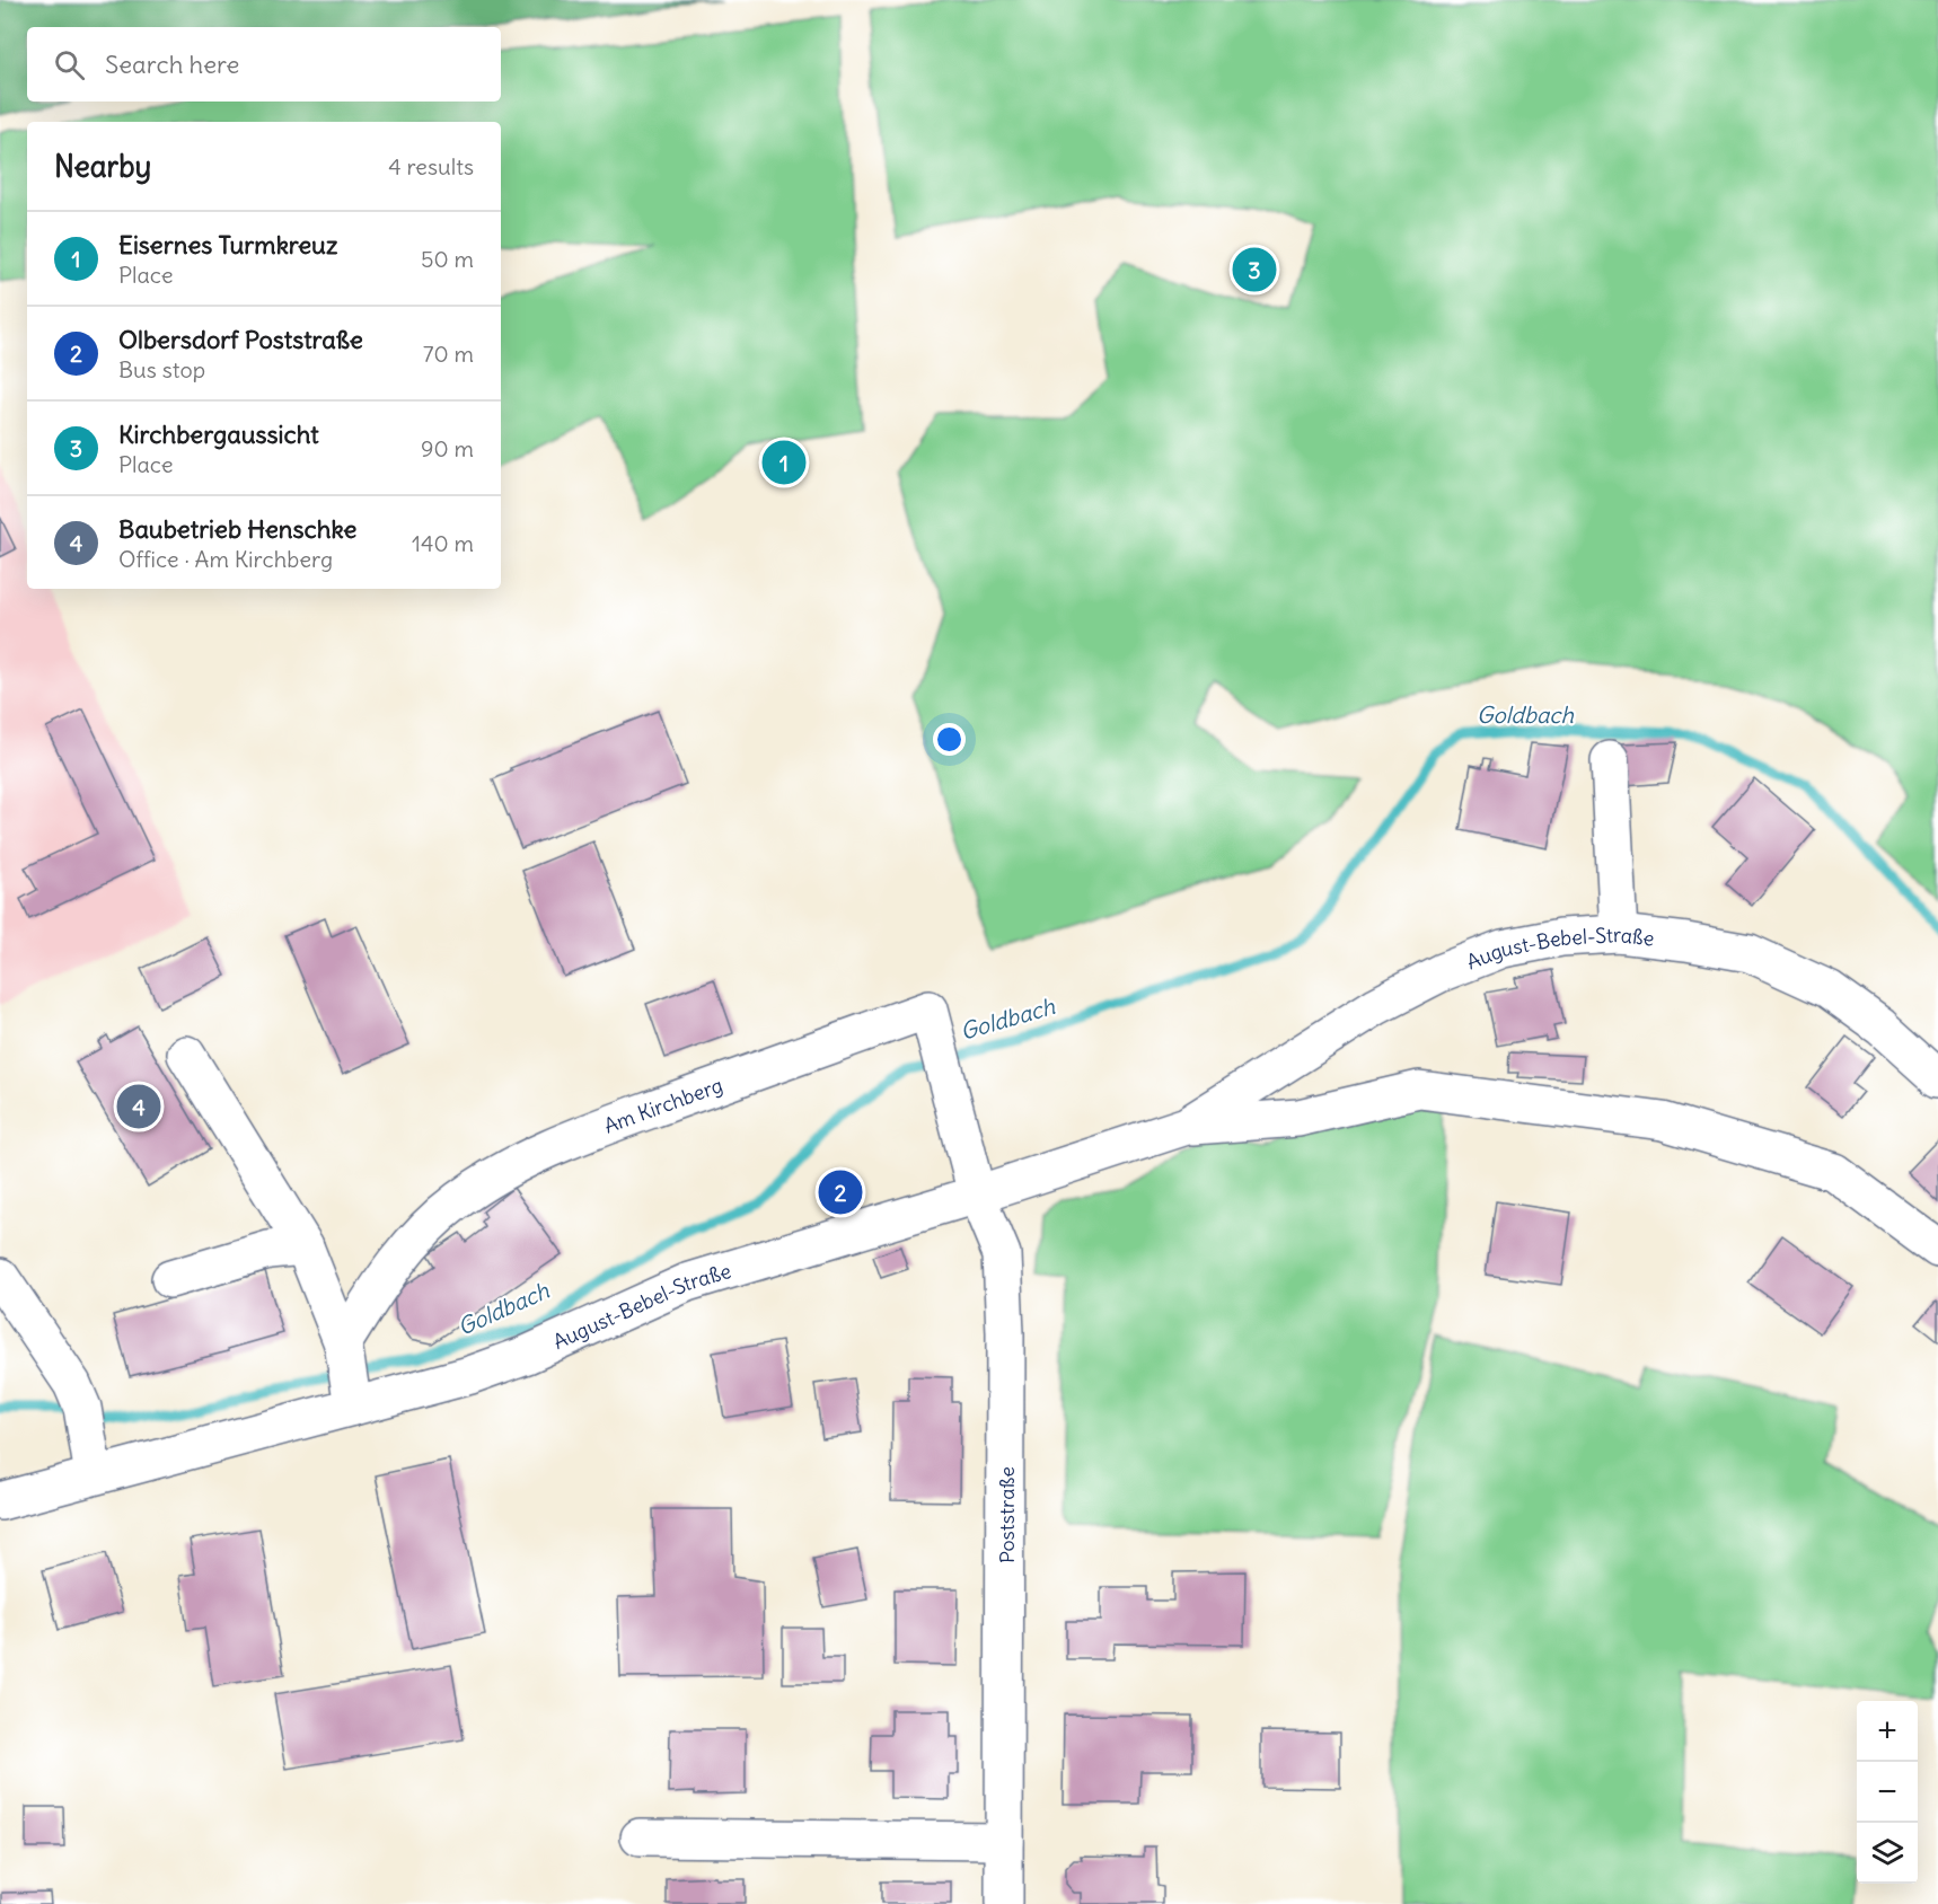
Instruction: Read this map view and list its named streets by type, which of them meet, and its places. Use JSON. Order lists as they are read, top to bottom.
{
  "streets": {
    "street": ["August-Bebel-Straße", "Am Kirchberg", "Poststraße"]
  },
  "crossings": [
    ["August-Bebel-Straße", "Am Kirchberg"],
    ["August-Bebel-Straße", "Poststraße"],
    ["Am Kirchberg", "Poststraße"]
  ],
  "water": ["Goldbach"],
  "page": {
    "search": "Search here",
    "heading": ["Nearby", "4 results"],
    "list": [
      {
        "mark": "1",
        "name": "Eisernes Turmkreuz",
        "note": "Place",
        "value": "50 m"
      },
      {
        "mark": "2",
        "name": "Olbersdorf Poststraße",
        "note": "Bus stop",
        "value": "70 m"
      },
      {
        "mark": "3",
        "name": "Kirchbergaussicht",
        "note": "Place",
        "value": "90 m"
      },
      {
        "mark": "4",
        "name": "Baubetrieb Henschke",
        "note": "Office · Am Kirchberg",
        "value": "140 m"
      }
    ],
    "pins": [
      "3",
      "1",
      "4",
      "2"
    ],
    "map_buttons": ["+", "−"]
  }
}
